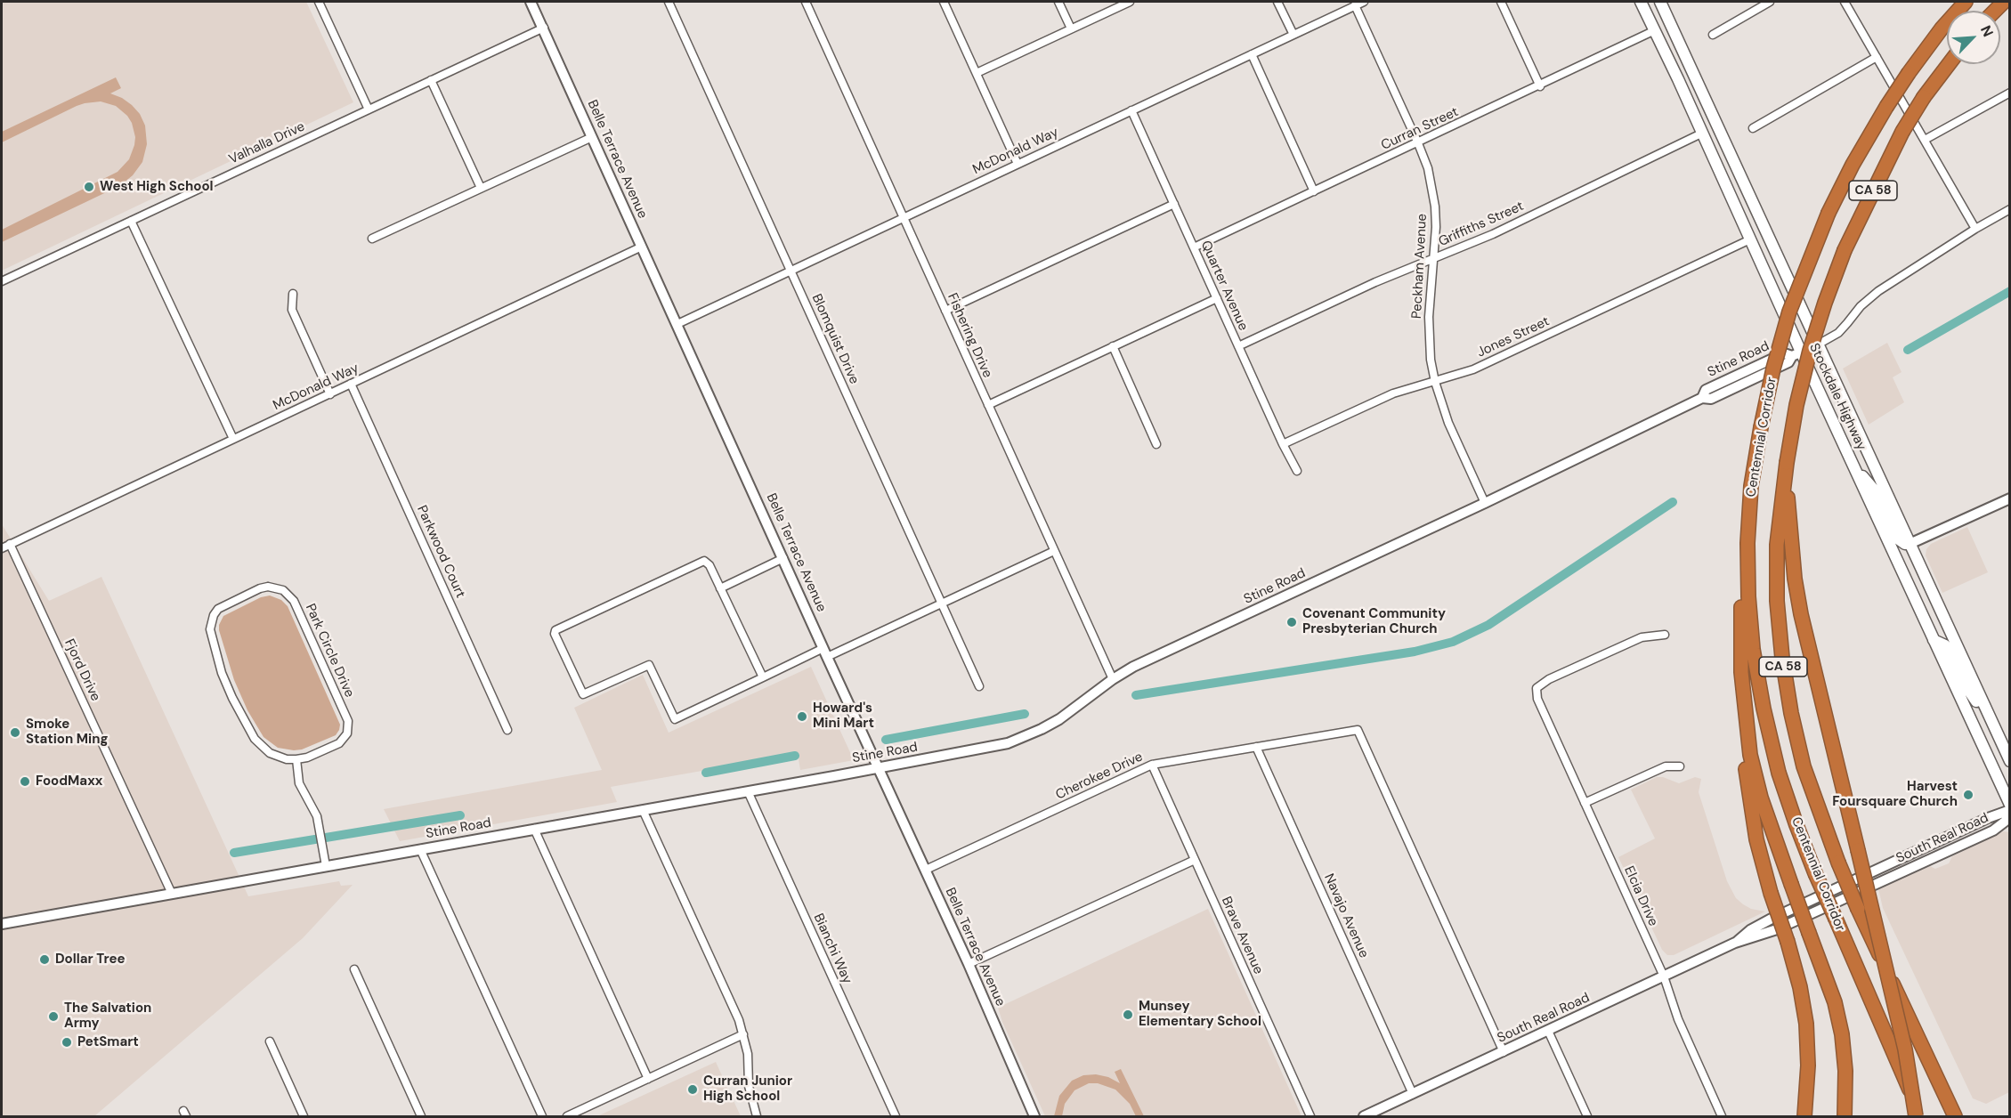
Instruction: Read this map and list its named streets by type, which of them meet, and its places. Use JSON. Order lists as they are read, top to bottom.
{
  "streets": {
    "highway": ["CA 58", "Centennial Corridor"],
    "main road": ["Stockdale Highway"],
    "street": [
      "Curran Street",
      "Valhalla Drive",
      "McDonald Way",
      "Belle Terrace Avenue",
      "Griffiths Street",
      "Peckham Avenue",
      "Quarter Avenue",
      "Fishering Drive",
      "Jones Street",
      "Blomquist Drive",
      "Stine Road",
      "Parkwood Court",
      "Park Circle Drive",
      "Fjord Drive",
      "Cherokee Drive",
      "South Real Road",
      "Elcia Drive",
      "Navajo Avenue",
      "Brave Avenue",
      "Bianchi Way"
    ]
  },
  "crossings": [
    ["Curran Street", "Peckham Avenue"],
    ["Curran Street", "Quarter Avenue"],
    ["Curran Street", "Stockdale Highway"],
    ["Valhalla Drive", "Belle Terrace Avenue"],
    ["McDonald Way", "Belle Terrace Avenue"],
    ["McDonald Way", "Peckham Avenue"],
    ["McDonald Way", "Quarter Avenue"],
    ["McDonald Way", "Fishering Drive"],
    ["McDonald Way", "Blomquist Drive"],
    ["McDonald Way", "Parkwood Court"],
    ["McDonald Way", "Fjord Drive"],
    ["Belle Terrace Avenue", "Stine Road"],
    ["Belle Terrace Avenue", "Cherokee Drive"],
    ["Griffiths Street", "Peckham Avenue"],
    ["Griffiths Street", "Quarter Avenue"],
    ["Griffiths Street", "Stockdale Highway"],
    ["Peckham Avenue", "Jones Street"],
    ["Peckham Avenue", "Stine Road"],
    ["Quarter Avenue", "Jones Street"],
    ["Fishering Drive", "Stine Road"],
    ["Jones Street", "Stockdale Highway"],
    ["Stine Road", "Stockdale Highway"],
    ["Stine Road", "Fjord Drive"],
    ["Stine Road", "Bianchi Way"],
    ["Cherokee Drive", "South Real Road"],
    ["Cherokee Drive", "Navajo Avenue"],
    ["Cherokee Drive", "Brave Avenue"],
    ["South Real Road", "Elcia Drive"],
    ["South Real Road", "Navajo Avenue"]
  ],
  "places": [
    "West High School",
    "Covenant Community Presbyterian Church",
    "Howard's Mini Mart",
    "Smoke Station Ming",
    "FoodMaxx",
    "Harvest Foursquare Church",
    "Dollar Tree",
    "Munsey Elementary School",
    "The Salvation Army",
    "PetSmart",
    "Curran Junior High School"
  ],
  "north": "top right"
}
